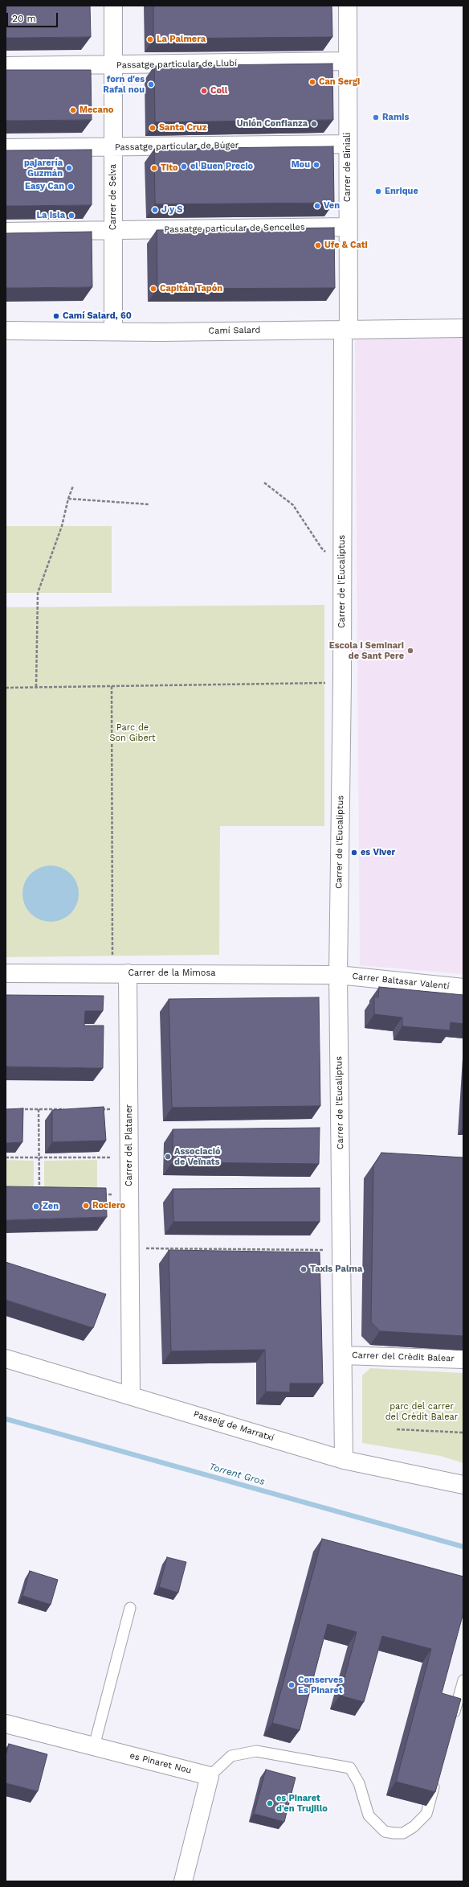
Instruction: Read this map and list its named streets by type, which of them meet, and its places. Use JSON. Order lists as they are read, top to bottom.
{
  "streets": {
    "street": [
      "Passatge particular de Llubí",
      "Passatge particular de Búger",
      "Carrer de Biniali",
      "Carrer de Selva",
      "Passatge particular de Sencelles",
      "Camí Salard",
      "Carrer de l'Eucaliptus",
      "Carrer de la Mimosa",
      "Carrer Baltasar Valentí",
      "Carrer del Plataner",
      "Carrer del Crèdit Balear",
      "Passeig de Marratxí",
      "es Pinaret Nou"
    ]
  },
  "crossings": [
    ["Passatge particular de Llubí", "Carrer de Biniali"],
    ["Passatge particular de Llubí", "Carrer de Selva"],
    ["Passatge particular de Búger", "Carrer de Biniali"],
    ["Passatge particular de Búger", "Carrer de Selva"],
    ["Carrer de Biniali", "Passatge particular de Sencelles"],
    ["Carrer de Biniali", "Camí Salard"],
    ["Carrer de Biniali", "Carrer de l'Eucaliptus"],
    ["Carrer de Selva", "Passatge particular de Sencelles"],
    ["Carrer de Selva", "Camí Salard"],
    ["Camí Salard", "Carrer de l'Eucaliptus"],
    ["Carrer de l'Eucaliptus", "Carrer de la Mimosa"],
    ["Carrer de l'Eucaliptus", "Carrer Baltasar Valentí"],
    ["Carrer de l'Eucaliptus", "Carrer del Crèdit Balear"],
    ["Carrer de l'Eucaliptus", "Passeig de Marratxí"],
    ["Carrer de la Mimosa", "Carrer Baltasar Valentí"],
    ["Carrer de la Mimosa", "Carrer del Plataner"],
    ["Carrer del Plataner", "Passeig de Marratxí"]
  ],
  "water": ["Torrent Gros"],
  "parks": ["Parc de Son Gibert", "parc del carrer del Crèdit Balear"],
  "places": [
    "La Palmera",
    "Can Sergi",
    "forn d'es Rafal nou",
    "Coll",
    "Mecano",
    "Ramis",
    "Unión Confianza",
    "Santa Cruz",
    "Mou",
    "el Buen Precio",
    "pajarería Guzmán",
    "Tito",
    "Easy Can",
    "Enrique",
    "Ven",
    "J y S",
    "La Isla",
    "Ufe & Cati",
    "Capitán Tapón",
    "Camí Salard, 60",
    "Escola i Seminari de Sant Pere",
    "es Viver",
    "Associació de Veïnats",
    "Rociero",
    "Zen",
    "Taxis Palma",
    "Conserves Es Pinaret",
    "es Pinaret d'en Trujillo"
  ],
  "scale_bar": "20 m"
}
